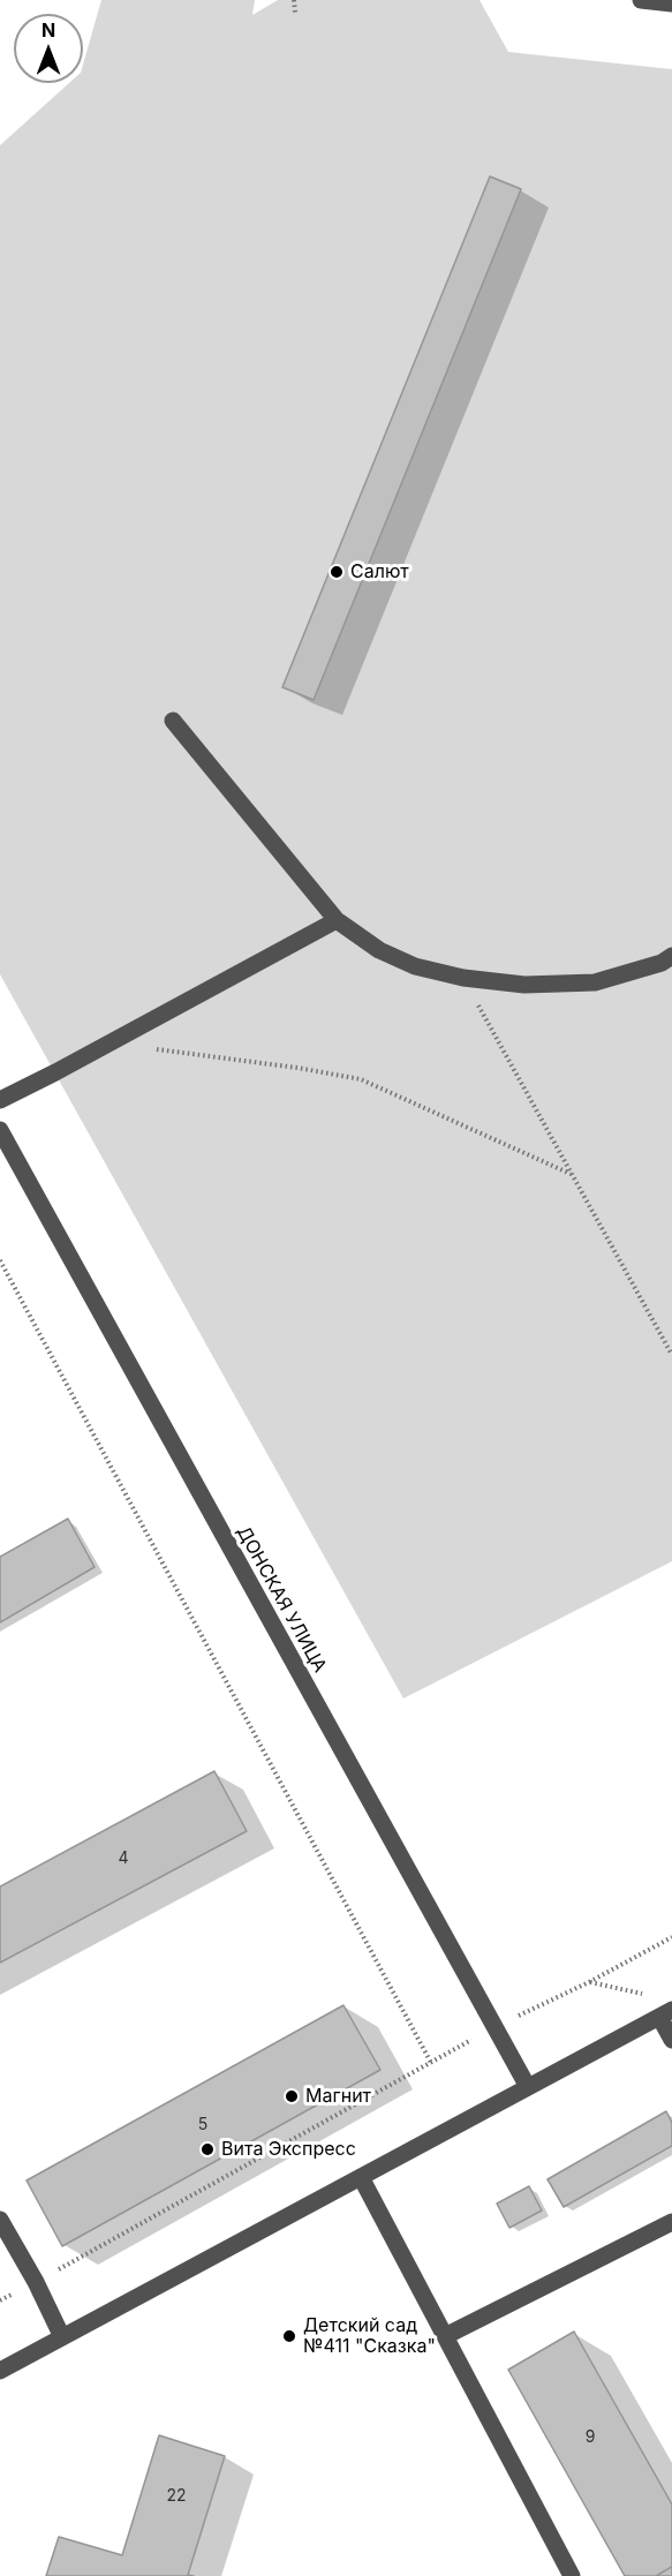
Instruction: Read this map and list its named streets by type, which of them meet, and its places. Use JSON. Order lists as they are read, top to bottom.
{
  "streets": {
    "street": ["ДОНСКАЯ УЛИЦА"]
  },
  "places": [
    "Салют",
    "Магнит",
    "Вита Экспресс",
    "Детский сад №411 \"Сказка\""
  ],
  "house_numbers": [
    "4",
    "5",
    "9",
    "22"
  ],
  "north": "top"
}
